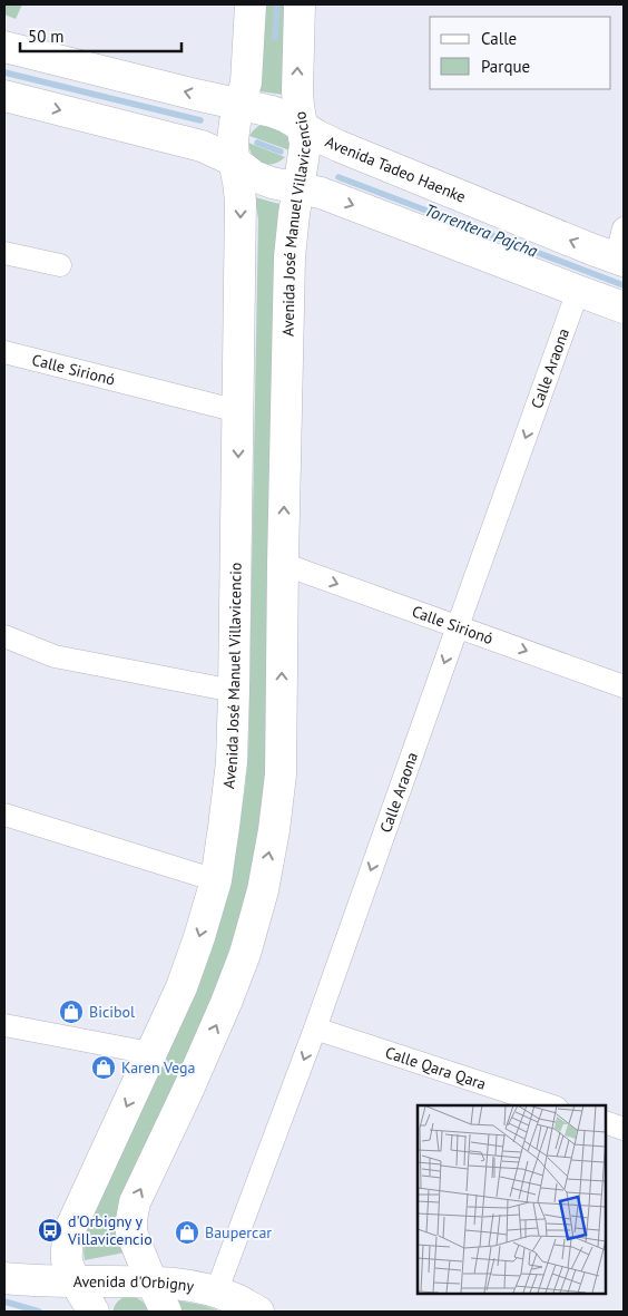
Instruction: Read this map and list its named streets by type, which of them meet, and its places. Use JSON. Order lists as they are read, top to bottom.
{
  "streets": {
    "main road": ["Avenida Tadeo Haenke", "Avenida José Manuel Villavicencio", "Avenida d'Orbigny"],
    "street": ["Calle Araona", "Calle Sirionó", "Calle Qara Qara"]
  },
  "crossings": [
    ["Avenida Tadeo Haenke", "Avenida José Manuel Villavicencio"],
    ["Avenida José Manuel Villavicencio", "Calle Sirionó"],
    ["Avenida José Manuel Villavicencio", "Avenida d'Orbigny"],
    ["Calle Araona", "Calle Sirionó"],
    ["Calle Araona", "Calle Qara Qara"],
    ["Calle Araona", "Avenida d'Orbigny"]
  ],
  "one_way": ["Calle Araona", "Calle Sirionó"],
  "water": ["Torrentera Pajcha"],
  "places": {
    "shop": ["Bicibol", "Karen Vega", "Baupercar"],
    "bus stop": ["d'Orbigny y Villavicencio"]
  },
  "legend": ["Calle", "Parque"],
  "scale_bar": "50 m"
}
